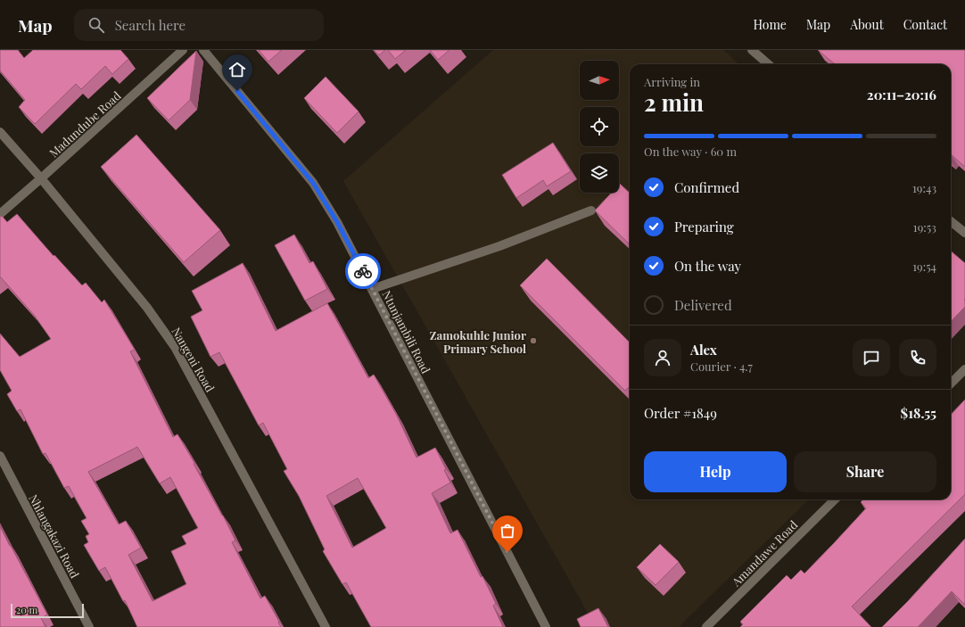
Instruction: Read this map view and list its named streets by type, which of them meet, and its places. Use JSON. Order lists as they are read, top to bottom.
{
  "streets": {
    "street": [
      "Madundube Road",
      "Ntunjambili Road",
      "Nangeni Road",
      "Nhlangakazi Road",
      "Amandawe Road"
    ]
  },
  "crossings": [
    ["Madundube Road", "Nangeni Road"]
  ],
  "places": ["Zamokuhle Junior Primary School"],
  "scale_bar": "20 m",
  "north": "right",
  "page": {
    "header": "Map",
    "search": "Search here",
    "nav": [
      "Home",
      "Map",
      "About",
      "Contact"
    ],
    "heading": ["2 min", "Arriving in", "20:11–20:16"],
    "panel": [
      "Alex",
      "Courier · 4.7",
      "Order #1849",
      "$18.55"
    ],
    "bar": "On the way · 60 m",
    "list": [
      ["Confirmed", "19:43"],
      ["Preparing", "19:53"],
      ["On the way", "19:54"],
      "Delivered"
    ],
    "buttons": ["Help", "Share"],
    "scale": "20 m"
  }
}
